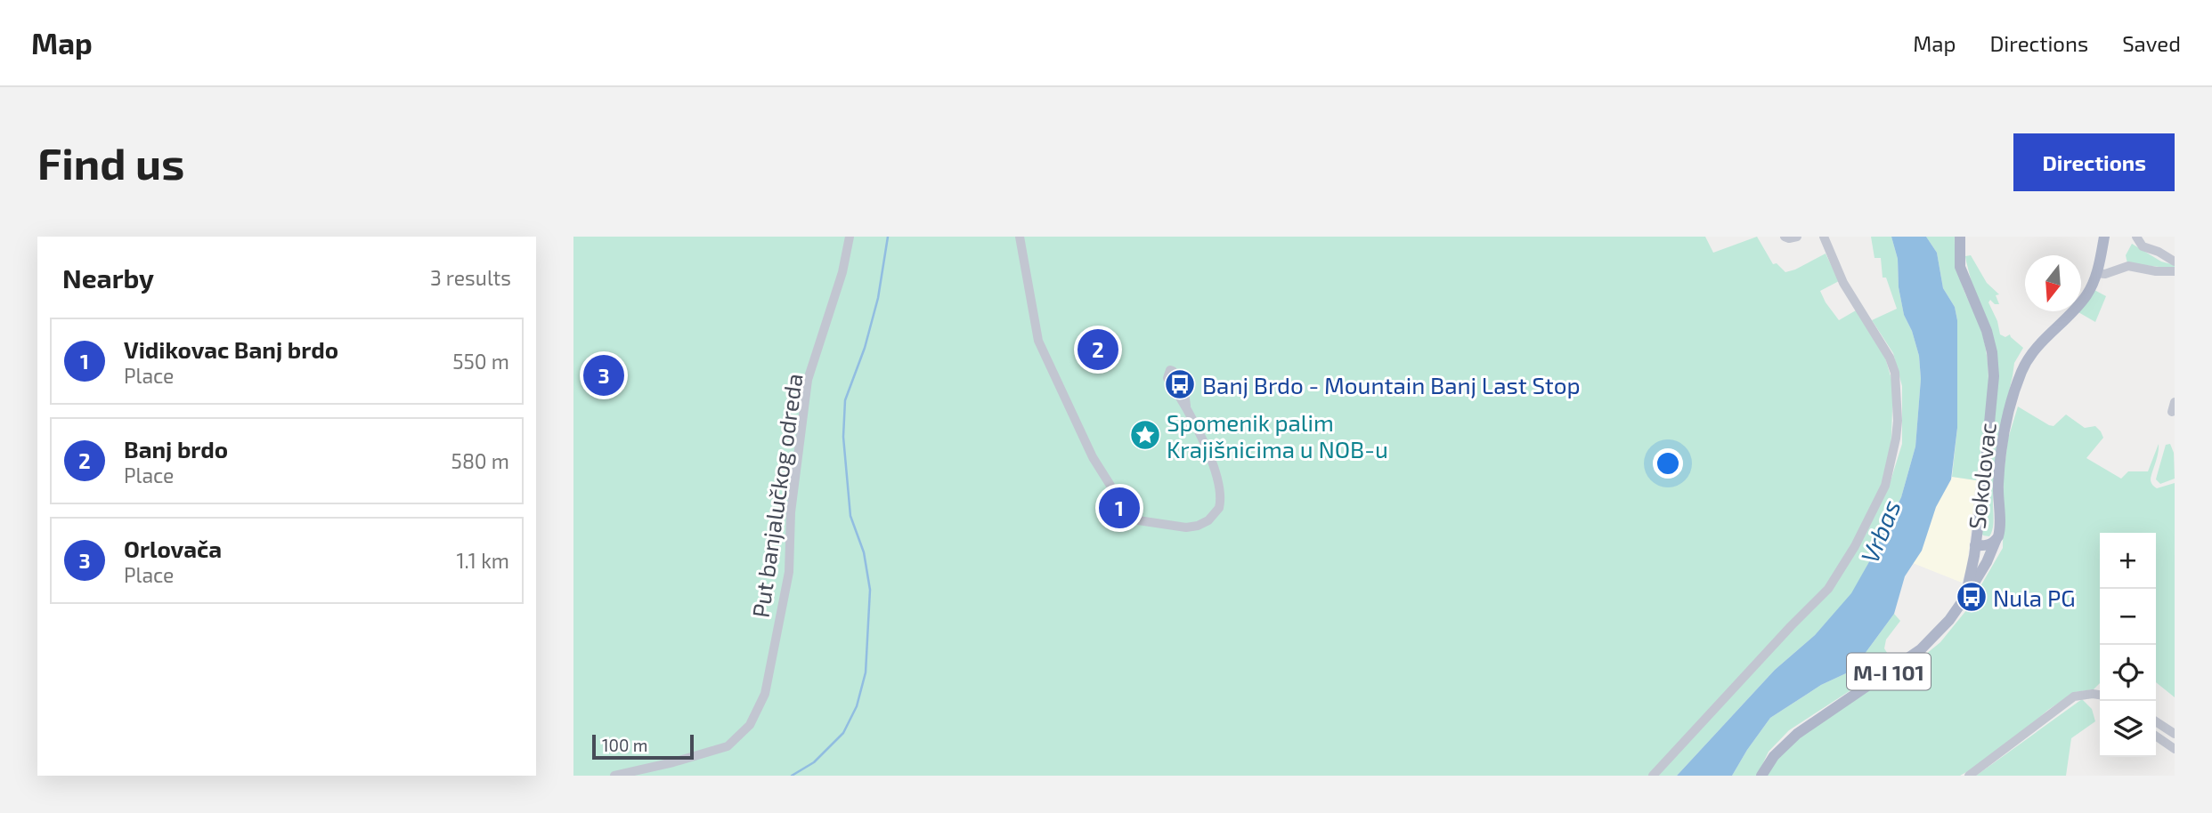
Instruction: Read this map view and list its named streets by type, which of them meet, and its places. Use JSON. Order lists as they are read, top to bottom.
{
  "streets": {
    "main road": ["Sokolovac", "M-I 101"],
    "street": ["Put banjalučkog odreda"]
  },
  "crossings": [
    ["Sokolovac", "M-I 101"]
  ],
  "water": ["Vrbas"],
  "places": {
    "bus stop": ["Banj Brdo - Mountain Banj Last Stop", "Nula PG"],
    "place": ["Spomenik palim Krajišnicima u NOB-u"]
  },
  "scale_bar": "100 m",
  "north": "bottom",
  "page": {
    "header": "Map",
    "nav": ["Map", "Directions", "Saved"],
    "buttons": "Directions",
    "title": "Find us",
    "heading": ["Nearby", "3 results"],
    "list": [
      {
        "mark": "1",
        "name": "Vidikovac Banj brdo",
        "note": "Place",
        "value": "550 m"
      },
      {
        "mark": "2",
        "name": "Banj brdo",
        "note": "Place",
        "value": "580 m"
      },
      {
        "mark": "3",
        "name": "Orlovača",
        "note": "Place",
        "value": "1.1 km"
      }
    ],
    "pins": ["2", "3", "1"],
    "map_buttons": ["+", "−"],
    "scale": "100 m"
  }
}
